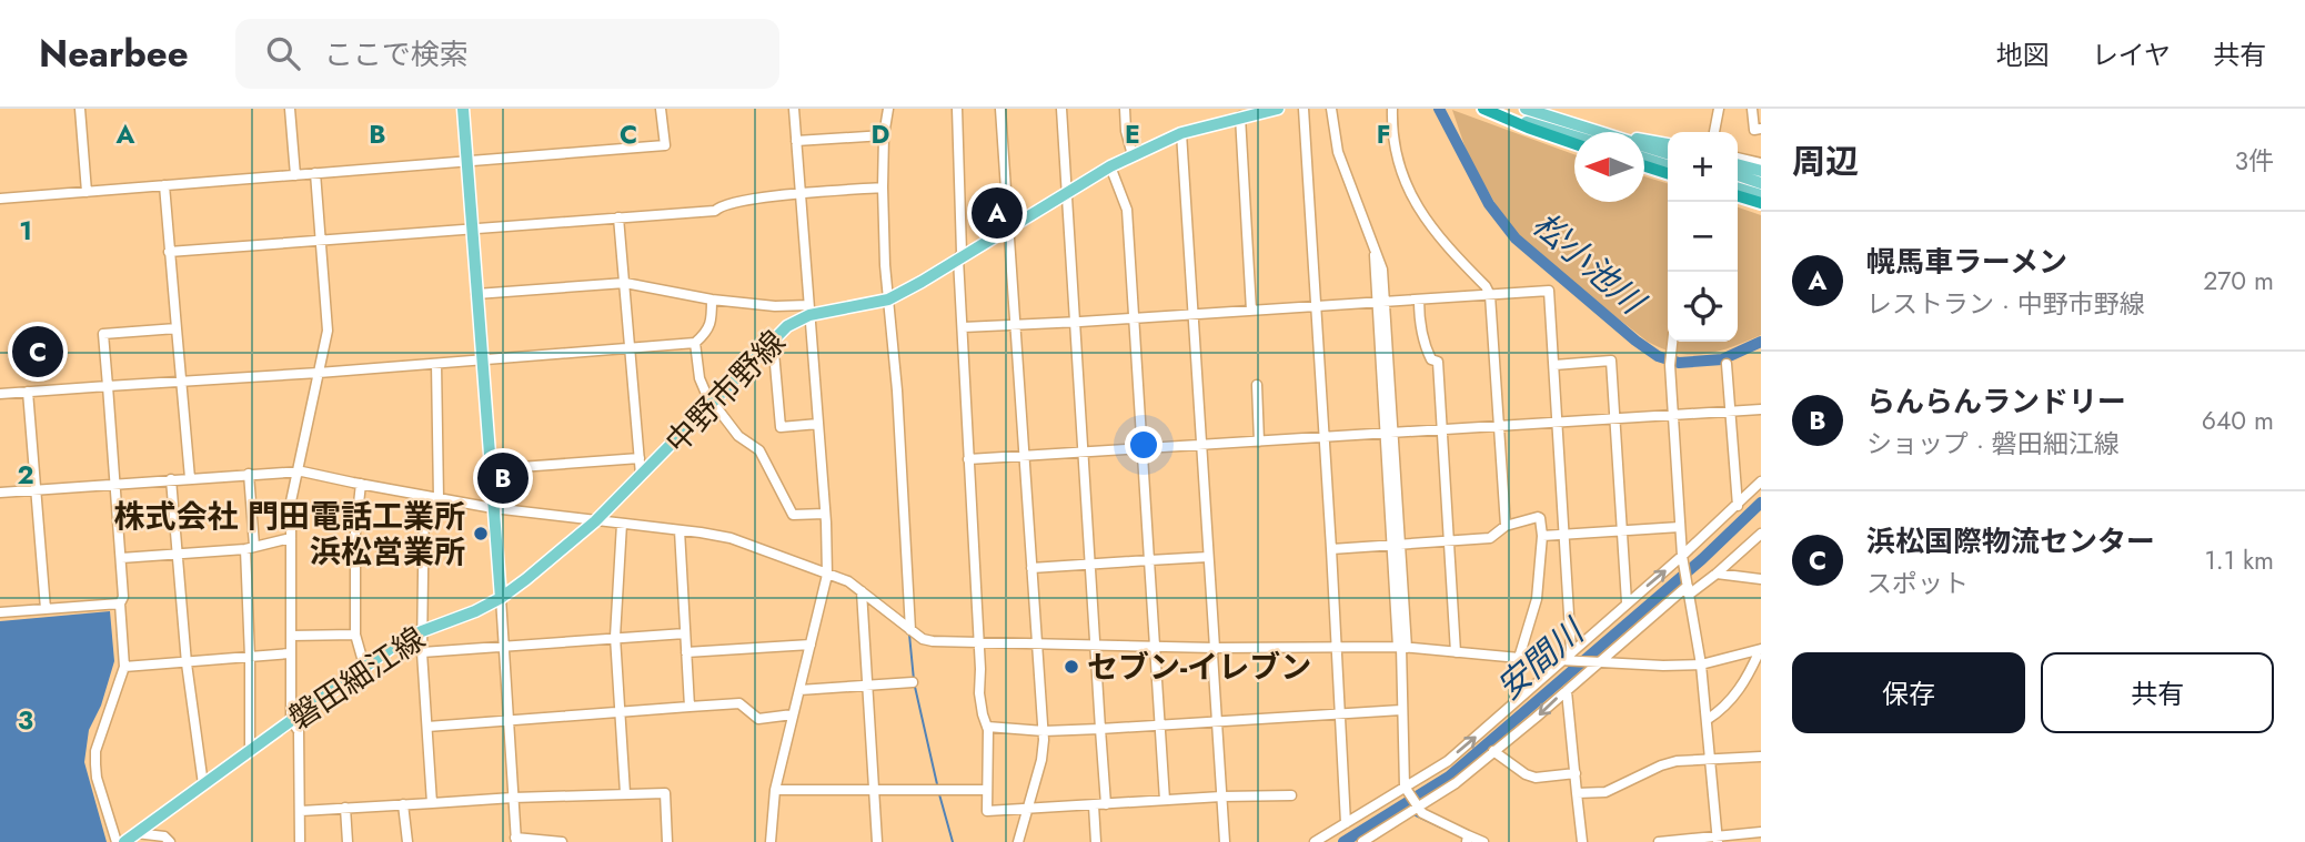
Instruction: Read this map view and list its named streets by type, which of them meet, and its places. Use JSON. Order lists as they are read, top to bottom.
{
  "streets": {
    "main road": ["中野市野線", "磐田細江線"]
  },
  "crossings": [
    ["中野市野線", "磐田細江線"]
  ],
  "water": ["松小池川", "安間川"],
  "places": ["株式会社 門田電話工業所 浜松営業所", "セブン-イレブン"],
  "north": "left",
  "page": {
    "header": "Nearbee",
    "search": "ここで検索",
    "nav": ["地図", "レイヤ", "共有"],
    "heading": ["周辺", "3件"],
    "map_buttons": ["+", "−"],
    "pins": ["A", "C", "B"],
    "list": [
      {
        "mark": "A",
        "name": "幌馬車ラーメン",
        "note": "レストラン · 中野市野線",
        "value": "270 m"
      },
      {
        "mark": "B",
        "name": "らんらんランドリー",
        "note": "ショップ · 磐田細江線",
        "value": "640 m"
      },
      {
        "mark": "C",
        "name": "浜松国際物流センター",
        "note": "スポット",
        "value": "1.1 km"
      }
    ],
    "buttons": ["保存", "共有"]
  },
  "grid": {
    "columns": [
      "A",
      "B",
      "C",
      "D",
      "E",
      "F"
    ],
    "rows": ["1", "2", "3"]
  }
}
